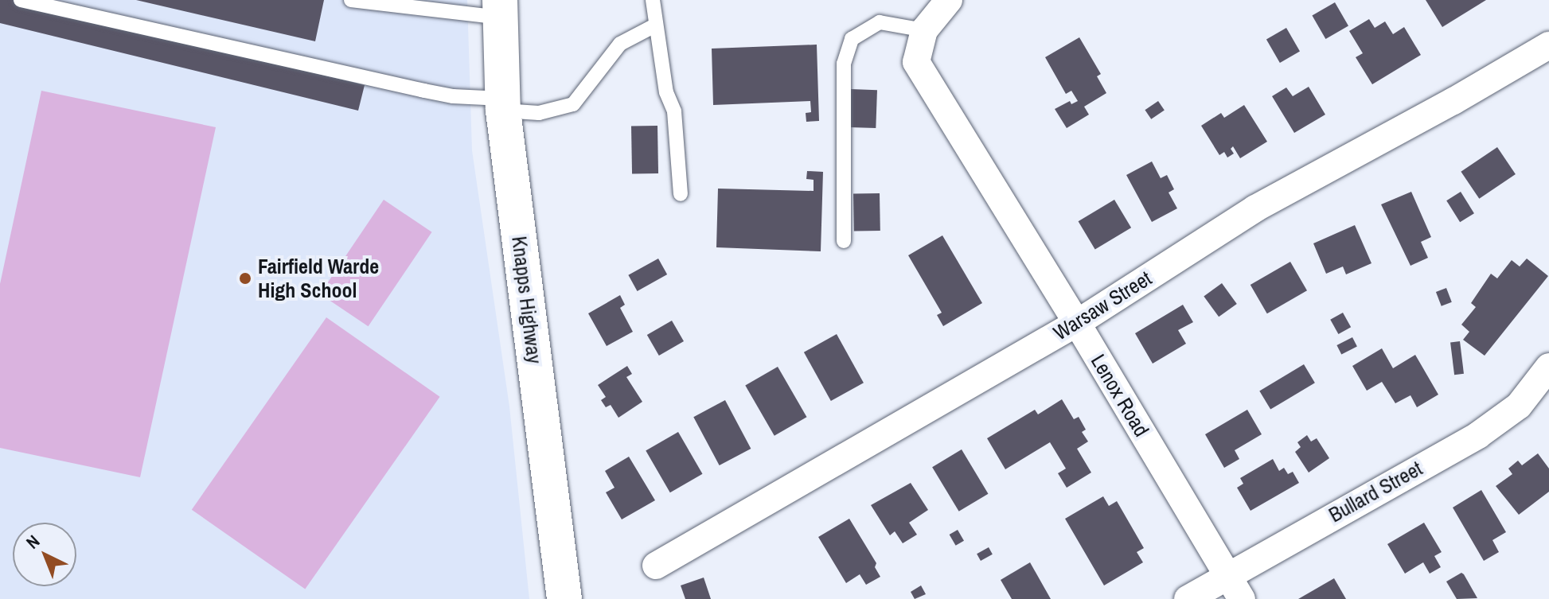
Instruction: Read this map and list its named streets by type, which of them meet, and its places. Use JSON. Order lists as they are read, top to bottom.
{
  "streets": {
    "street": [
      "Knapps Highway",
      "Warsaw Street",
      "Lenox Road",
      "Bullard Street"
    ]
  },
  "crossings": [
    ["Warsaw Street", "Lenox Road"],
    ["Lenox Road", "Bullard Street"]
  ],
  "places": ["Fairfield Warde High School"],
  "north": "top left"
}
